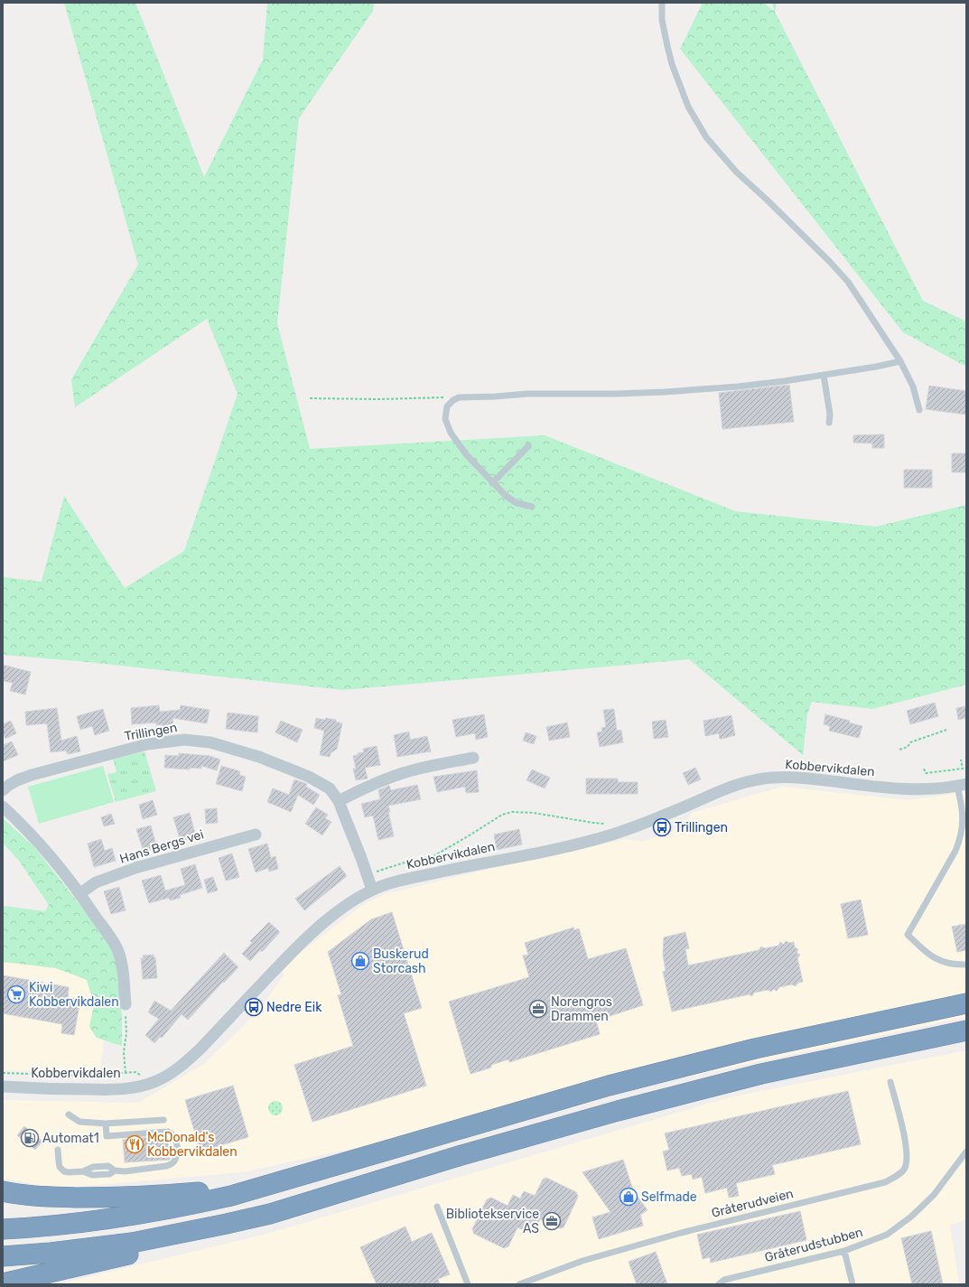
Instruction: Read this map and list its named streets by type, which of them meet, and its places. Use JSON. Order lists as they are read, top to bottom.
{
  "streets": {
    "street": ["Trillingen", "Kobbervikdalen", "Hans Bergs vei"],
    "lane": ["Gråterudveien", "Gråterudstubben"]
  },
  "crossings": [
    ["Trillingen", "Kobbervikdalen"]
  ],
  "places": {
    "bus stop": ["Trillingen", "Nedre Eik"],
    "shop": ["Buskerud Storcash", "Selfmade"],
    "supermarket": ["Kiwi Kobbervikdalen"],
    "office": ["Norengros Drammen", "Bibliotekservice AS"],
    "fuel station": ["Automat1"],
    "restaurant": ["McDonald's Kobbervikdalen"]
  }
}
